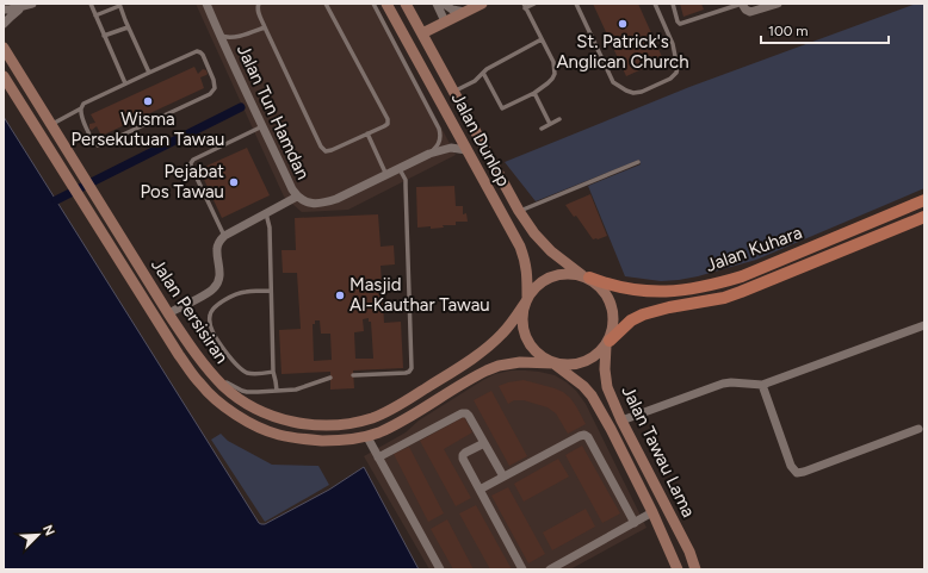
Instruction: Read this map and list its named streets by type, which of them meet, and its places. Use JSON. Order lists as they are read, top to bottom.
{
  "streets": {
    "main road": ["Jalan Kuhara"],
    "street": [
      "Jalan Tun Hamdan",
      "Jalan Dunlop",
      "Jalan Persisiran",
      "Jalan Tawau Lama"
    ]
  },
  "crossings": [
    ["Jalan Tun Hamdan", "Jalan Dunlop"],
    ["Jalan Dunlop", "Jalan Kuhara"],
    ["Jalan Dunlop", "Jalan Persisiran"],
    ["Jalan Dunlop", "Jalan Tawau Lama"],
    ["Jalan Kuhara", "Jalan Persisiran"],
    ["Jalan Kuhara", "Jalan Tawau Lama"],
    ["Jalan Persisiran", "Jalan Tawau Lama"]
  ],
  "places": [
    "St. Patrick's Anglican Church",
    "Wisma Persekutuan Tawau",
    "Pejabat Pos Tawau",
    "Masjid Al-Kauthar Tawau"
  ],
  "scale_bar": "100 m",
  "north": "top right"
}
